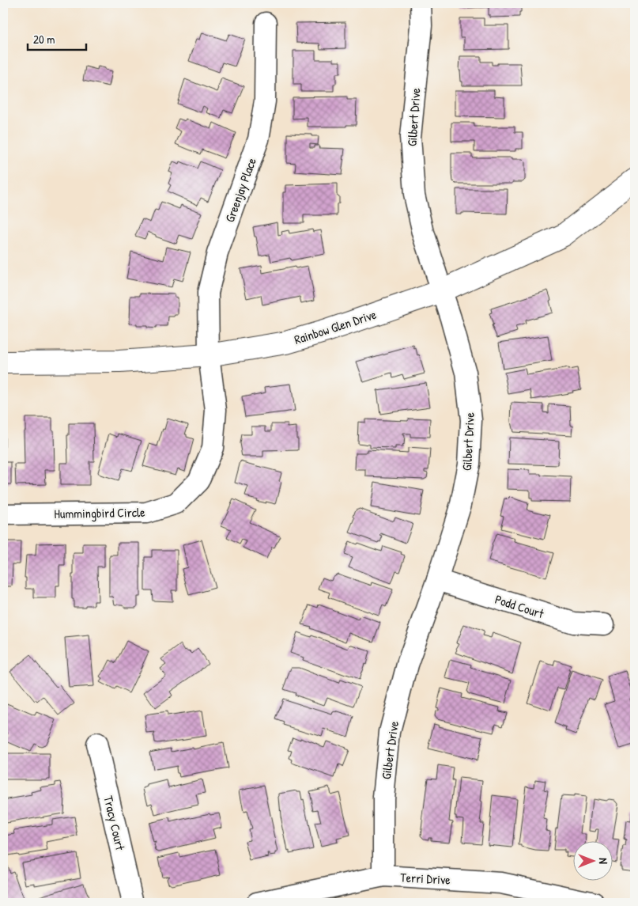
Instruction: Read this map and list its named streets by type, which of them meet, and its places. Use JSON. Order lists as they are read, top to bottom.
{
  "streets": {
    "street": [
      "Gilbert Drive",
      "Greenjay Place",
      "Rainbow Glen Drive",
      "Hummingbird Circle",
      "Podd Court",
      "Tracy Court",
      "Terri Drive"
    ]
  },
  "crossings": [
    ["Gilbert Drive", "Rainbow Glen Drive"],
    ["Gilbert Drive", "Podd Court"],
    ["Gilbert Drive", "Terri Drive"],
    ["Greenjay Place", "Rainbow Glen Drive"],
    ["Greenjay Place", "Hummingbird Circle"],
    ["Rainbow Glen Drive", "Hummingbird Circle"]
  ],
  "scale_bar": "20 m",
  "north": "right"
}
